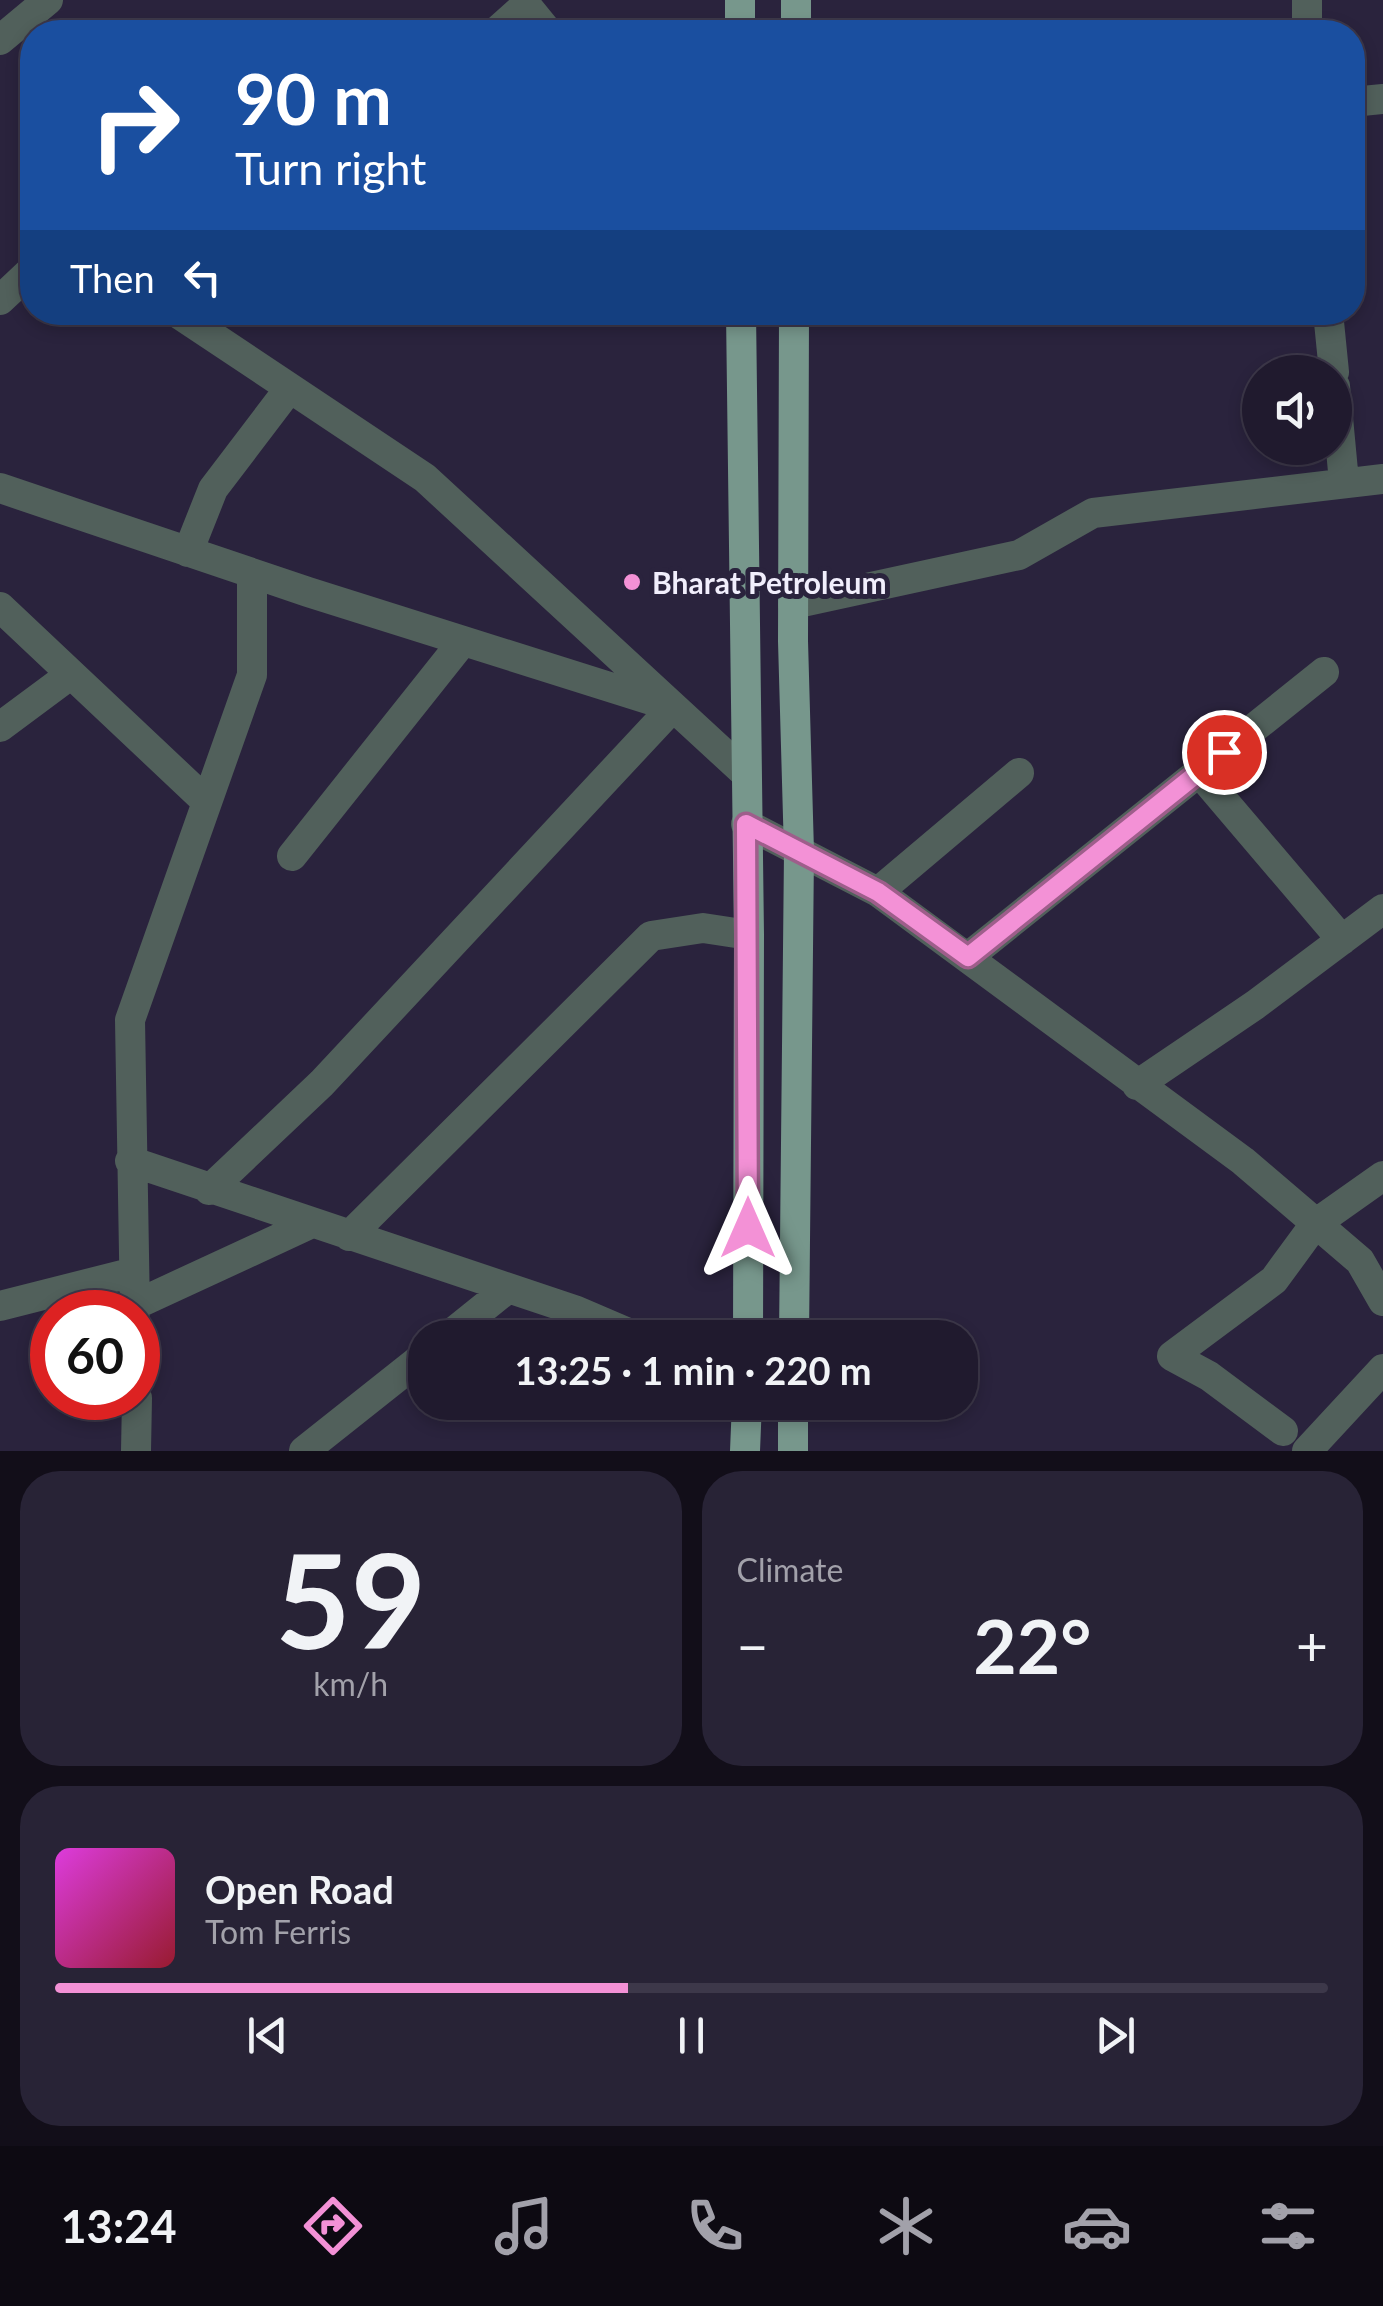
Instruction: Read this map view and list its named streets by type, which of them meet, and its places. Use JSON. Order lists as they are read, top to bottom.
{
  "places": ["Bharat Petroleum"],
  "page": {
    "turn": ["90 m", "Turn right"],
    "then": "Then",
    "limit": "60",
    "trip": "13:25 · 1 min · 220 m",
    "tile": [
      ["59", "km/h"],
      "Climate"
    ],
    "heat": ["−", "22°", "+"],
    "song": ["Open Road", "Tom Ferris"],
    "tabs": "13:24"
  }
}
